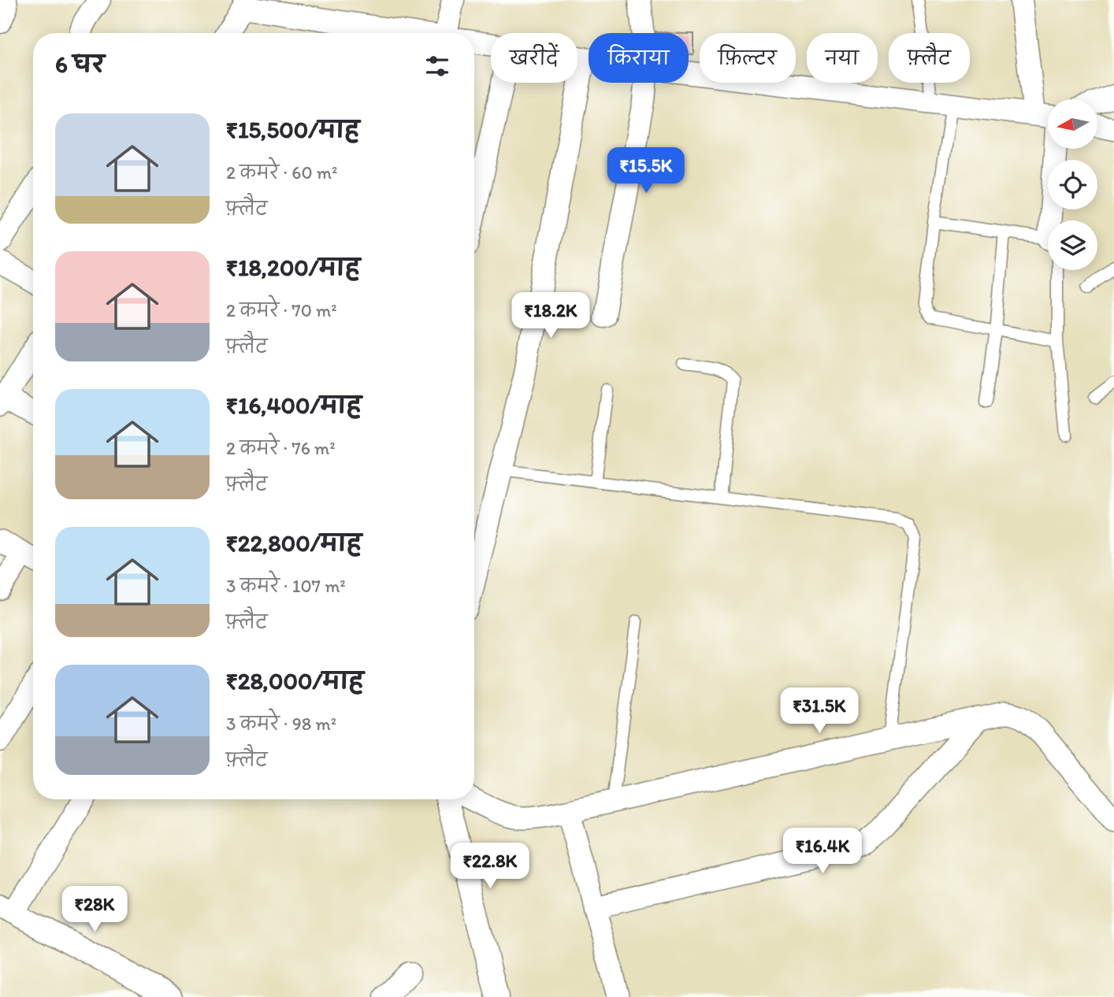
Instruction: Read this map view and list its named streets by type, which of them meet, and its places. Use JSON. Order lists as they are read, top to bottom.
{
  "north": "left",
  "page": {
    "chip": [
      "खरीदें",
      "किराया",
      "फ़िल्टर",
      "नया",
      "फ़्लैट"
    ],
    "heading": "6 घर",
    "list": [
      {
        "name": "₹15,500/माह",
        "note": "2 कमरे · 60 m² · फ़्लैट"
      },
      {
        "name": "₹18,200/माह",
        "note": "2 कमरे · 70 m² · फ़्लैट"
      },
      {
        "name": "₹16,400/माह",
        "note": "2 कमरे · 76 m² · फ़्लैट"
      },
      {
        "name": "₹22,800/माह",
        "note": "3 कमरे · 107 m² · फ़्लैट"
      },
      {
        "name": "₹28,000/माह",
        "note": "3 कमरे · 98 m² · फ़्लैट"
      }
    ],
    "price": [
      "₹15.5K",
      "₹18.2K",
      "₹31.5K",
      "₹16.4K",
      "₹22.8K",
      "₹28K"
    ]
  }
}
